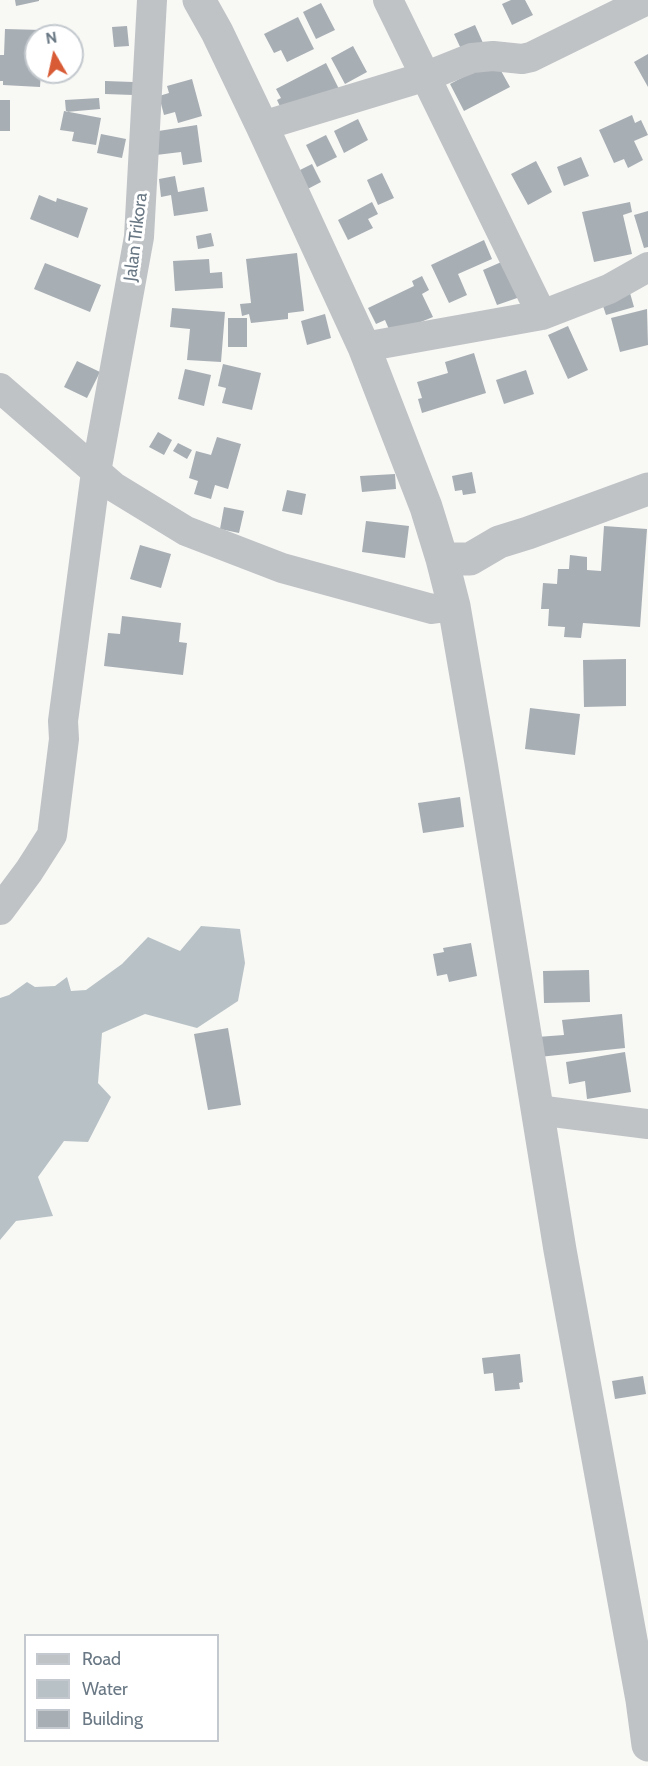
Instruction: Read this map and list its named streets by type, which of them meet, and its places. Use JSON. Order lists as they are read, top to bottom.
{
  "streets": {
    "street": ["Jalan Trikora"]
  },
  "legend": ["Road", "Water", "Building"],
  "north": "top"
}
